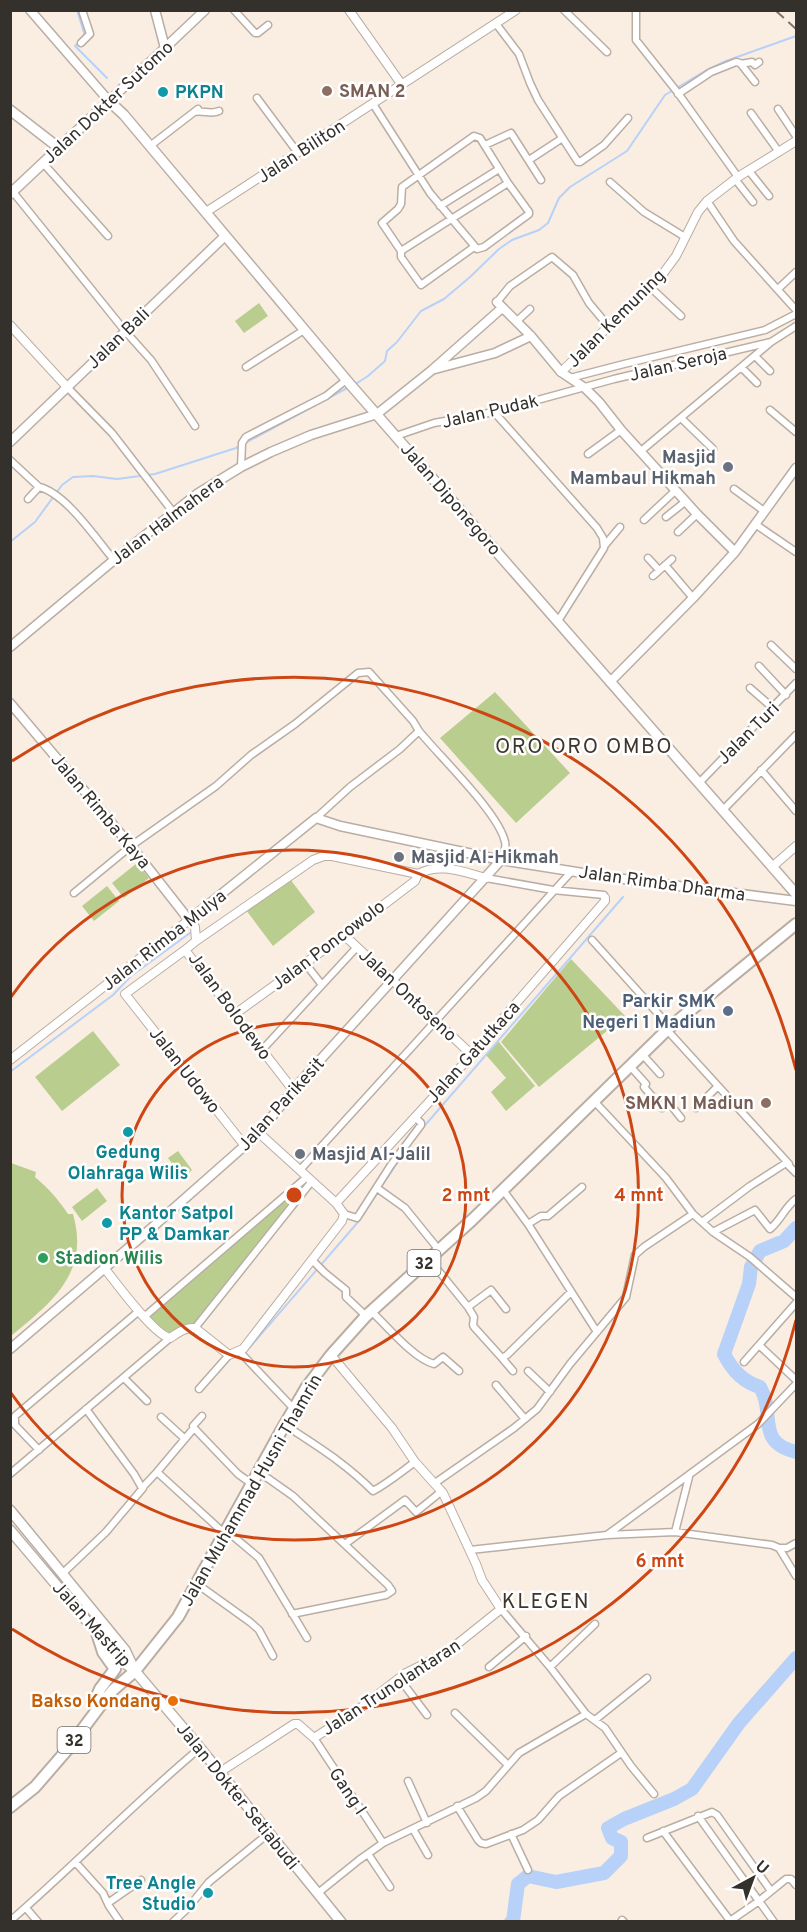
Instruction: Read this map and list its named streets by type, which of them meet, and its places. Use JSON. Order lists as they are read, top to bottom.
{
  "streets": {
    "highway": ["32", "Jalan Muhammad Husni Thamrin"],
    "main road": [
      "Jalan Dokter Sutomo",
      "Jalan Bali",
      "Jalan Diponegoro",
      "Jalan Halmahera",
      "Jalan Rimba Kaya",
      "Jalan Rimba Dharma",
      "Jalan Rimba Mulya",
      "Jalan Parikesit",
      "Jalan Mastrip",
      "Jalan Dokter Setiabudi"
    ],
    "street": [
      "Jalan Biliton",
      "Jalan Kemuning",
      "Jalan Seroja",
      "Jalan Pudak",
      "Jalan Turi",
      "Jalan Poncowolo",
      "Jalan Ontoseno",
      "Jalan Bolodewo",
      "Jalan Gatutkaca",
      "Jalan Udowo",
      "Jalan Trunolantaran",
      "Gang I"
    ]
  },
  "crossings": [
    ["Jalan Dokter Sutomo", "Jalan Diponegoro"],
    ["Jalan Biliton", "Jalan Diponegoro"],
    ["Jalan Bali", "Jalan Diponegoro"],
    ["Jalan Seroja", "Jalan Pudak"],
    ["Jalan Pudak", "Jalan Diponegoro"],
    ["Jalan Diponegoro", "Jalan Halmahera"],
    ["Jalan Diponegoro", "Jalan Turi"],
    ["Jalan Rimba Kaya", "Jalan Rimba Mulya"],
    ["Jalan Rimba Kaya", "Jalan Bolodewo"],
    ["Jalan Rimba Dharma", "Jalan Rimba Mulya"],
    ["Jalan Rimba Dharma", "Jalan Parikesit"],
    ["Jalan Rimba Mulya", "Jalan Bolodewo"],
    ["Jalan Poncowolo", "Jalan Ontoseno"],
    ["Jalan Poncowolo", "Jalan Bolodewo"],
    ["Jalan Ontoseno", "Jalan Gatutkaca"],
    ["Jalan Ontoseno", "Jalan Parikesit"],
    ["Jalan Bolodewo", "Jalan Udowo"],
    ["Jalan Bolodewo", "Jalan Parikesit"],
    ["Jalan Udowo", "Jalan Parikesit"],
    ["32", "Jalan Muhammad Husni Thamrin"],
    ["32", "Jalan Mastrip"],
    ["32", "Jalan Dokter Setiabudi"],
    ["Jalan Muhammad Husni Thamrin", "Jalan Mastrip"],
    ["Jalan Muhammad Husni Thamrin", "Jalan Dokter Setiabudi"],
    ["Jalan Mastrip", "Jalan Dokter Setiabudi"],
    ["Jalan Trunolantaran", "Gang I"],
    ["Jalan Trunolantaran", "Jalan Dokter Setiabudi"]
  ],
  "districts": ["ORO ORO OMBO", "KLEGEN"],
  "places": [
    "SMAN 2",
    "PKPN",
    "Masjid Mambaul Hikmah",
    "Masjid Al-Hikmah",
    "Parkir SMK Negeri 1 Madiun",
    "SMKN 1 Madiun",
    "Gedung Olahraga Wilis",
    "Masjid Al-Jalil",
    "Kantor Satpol PP & Damkar",
    "Stadion Wilis",
    "Bakso Kondang",
    "Tree Angle Studio"
  ],
  "north": "top right",
  "rings": ["2 mnt", "4 mnt", "6 mnt"]
}
